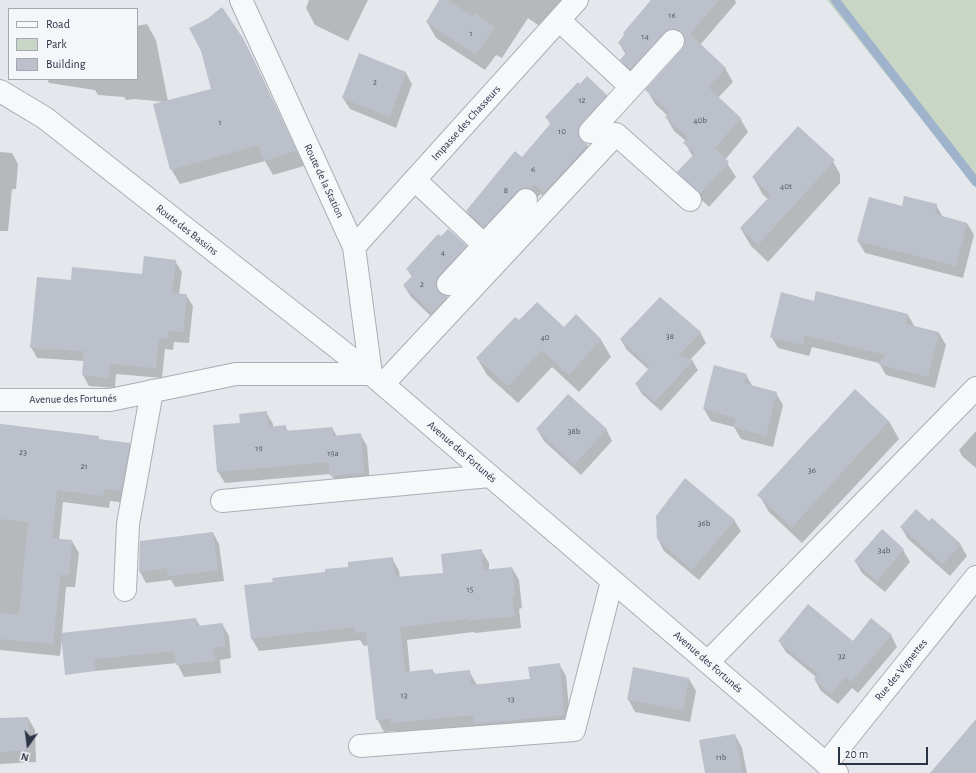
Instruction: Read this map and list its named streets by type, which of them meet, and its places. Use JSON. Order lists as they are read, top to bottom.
{
  "streets": {
    "street": [
      "Impasse des Chasseurs",
      "Route de la Station",
      "Route des Bassins",
      "Avenue des Fortunés",
      "Rue des Vignettes"
    ]
  },
  "crossings": [
    ["Impasse des Chasseurs", "Route de la Station"],
    ["Route de la Station", "Route des Bassins"],
    ["Route de la Station", "Avenue des Fortunés"],
    ["Route des Bassins", "Avenue des Fortunés"],
    ["Avenue des Fortunés", "Rue des Vignettes"]
  ],
  "house_numbers": [
    "16",
    "1",
    "14",
    "2",
    "12",
    "40b",
    "1",
    "10",
    "6",
    "40t",
    "8",
    "4",
    "2",
    "38",
    "40",
    "38b",
    "19",
    "23",
    "19a",
    "21",
    "36",
    "36b",
    "34b",
    "15",
    "32",
    "13",
    "13",
    "11b"
  ],
  "legend": ["Road", "Park", "Building"],
  "scale_bar": "20 m",
  "north": "bottom"
}
